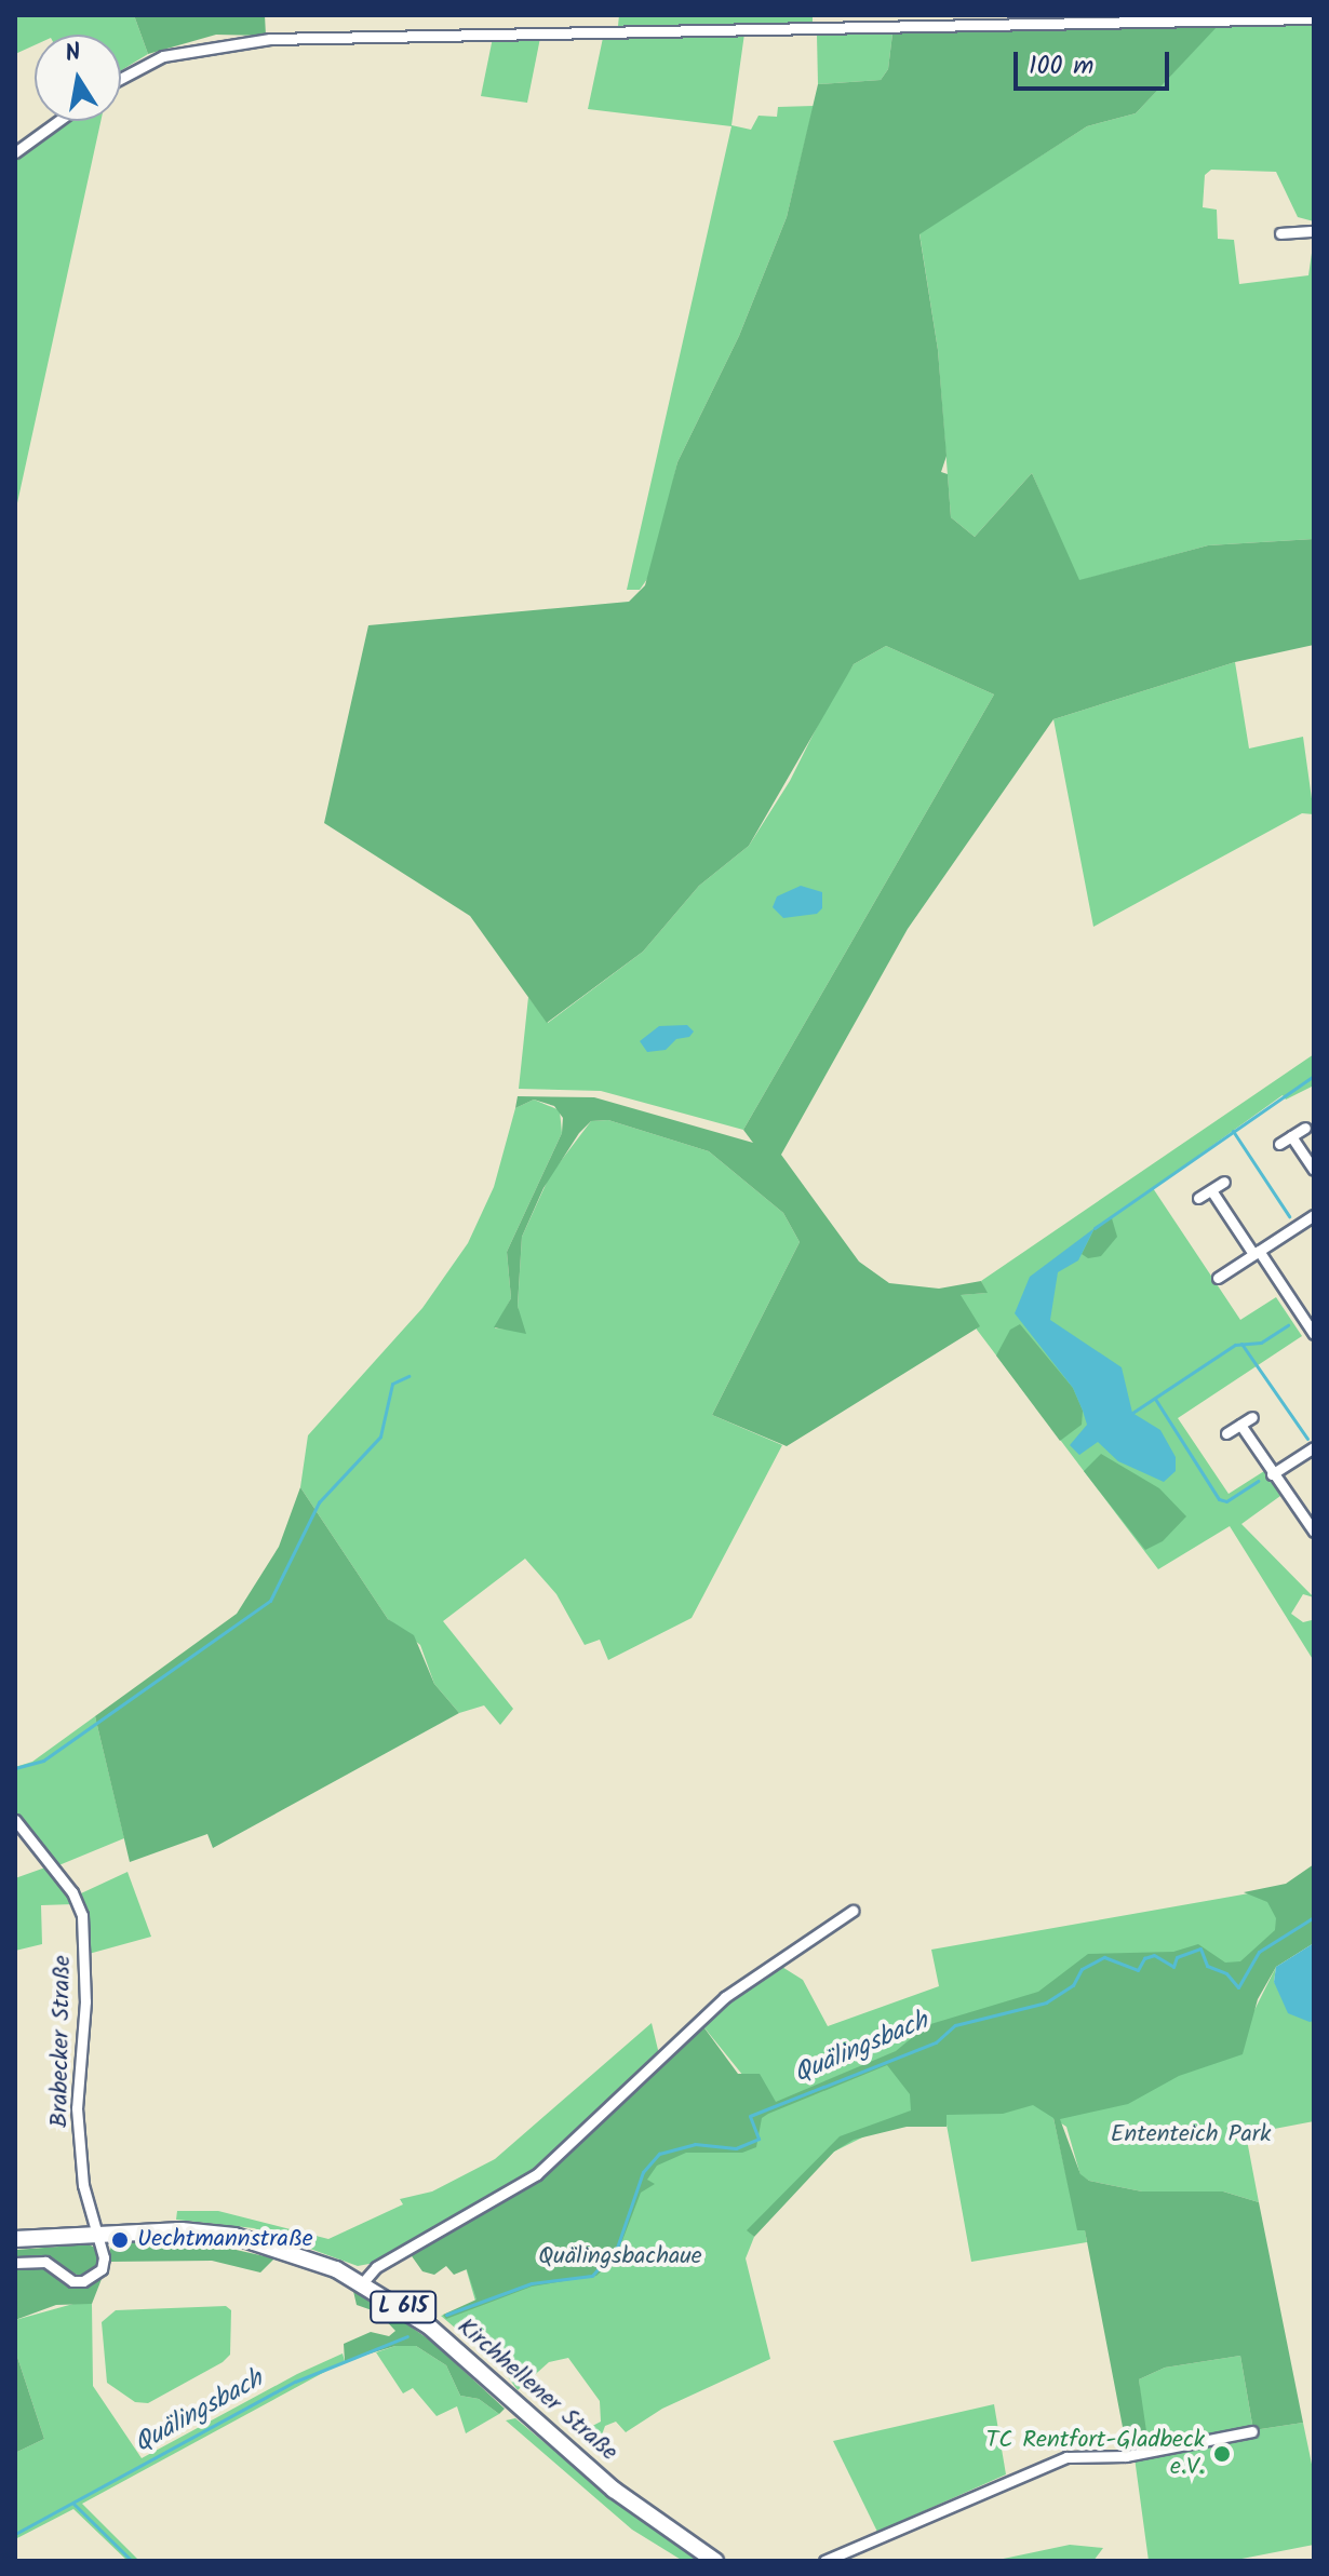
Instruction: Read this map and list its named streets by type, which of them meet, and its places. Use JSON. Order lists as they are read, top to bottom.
{
  "streets": {
    "main road": ["L 615", "Kirchhellener Straße"],
    "street": ["Brabecker Straße"]
  },
  "crossings": [
    ["Brabecker Straße", "Kirchhellener Straße"]
  ],
  "water": ["Quälingsbach"],
  "parks": ["Ententeich Park", "Quälingsbachaue"],
  "places": ["Uechtmannstraße", "TC Rentfort-Gladbeck e.V."],
  "scale_bar": "100 m",
  "north": "top"
}
